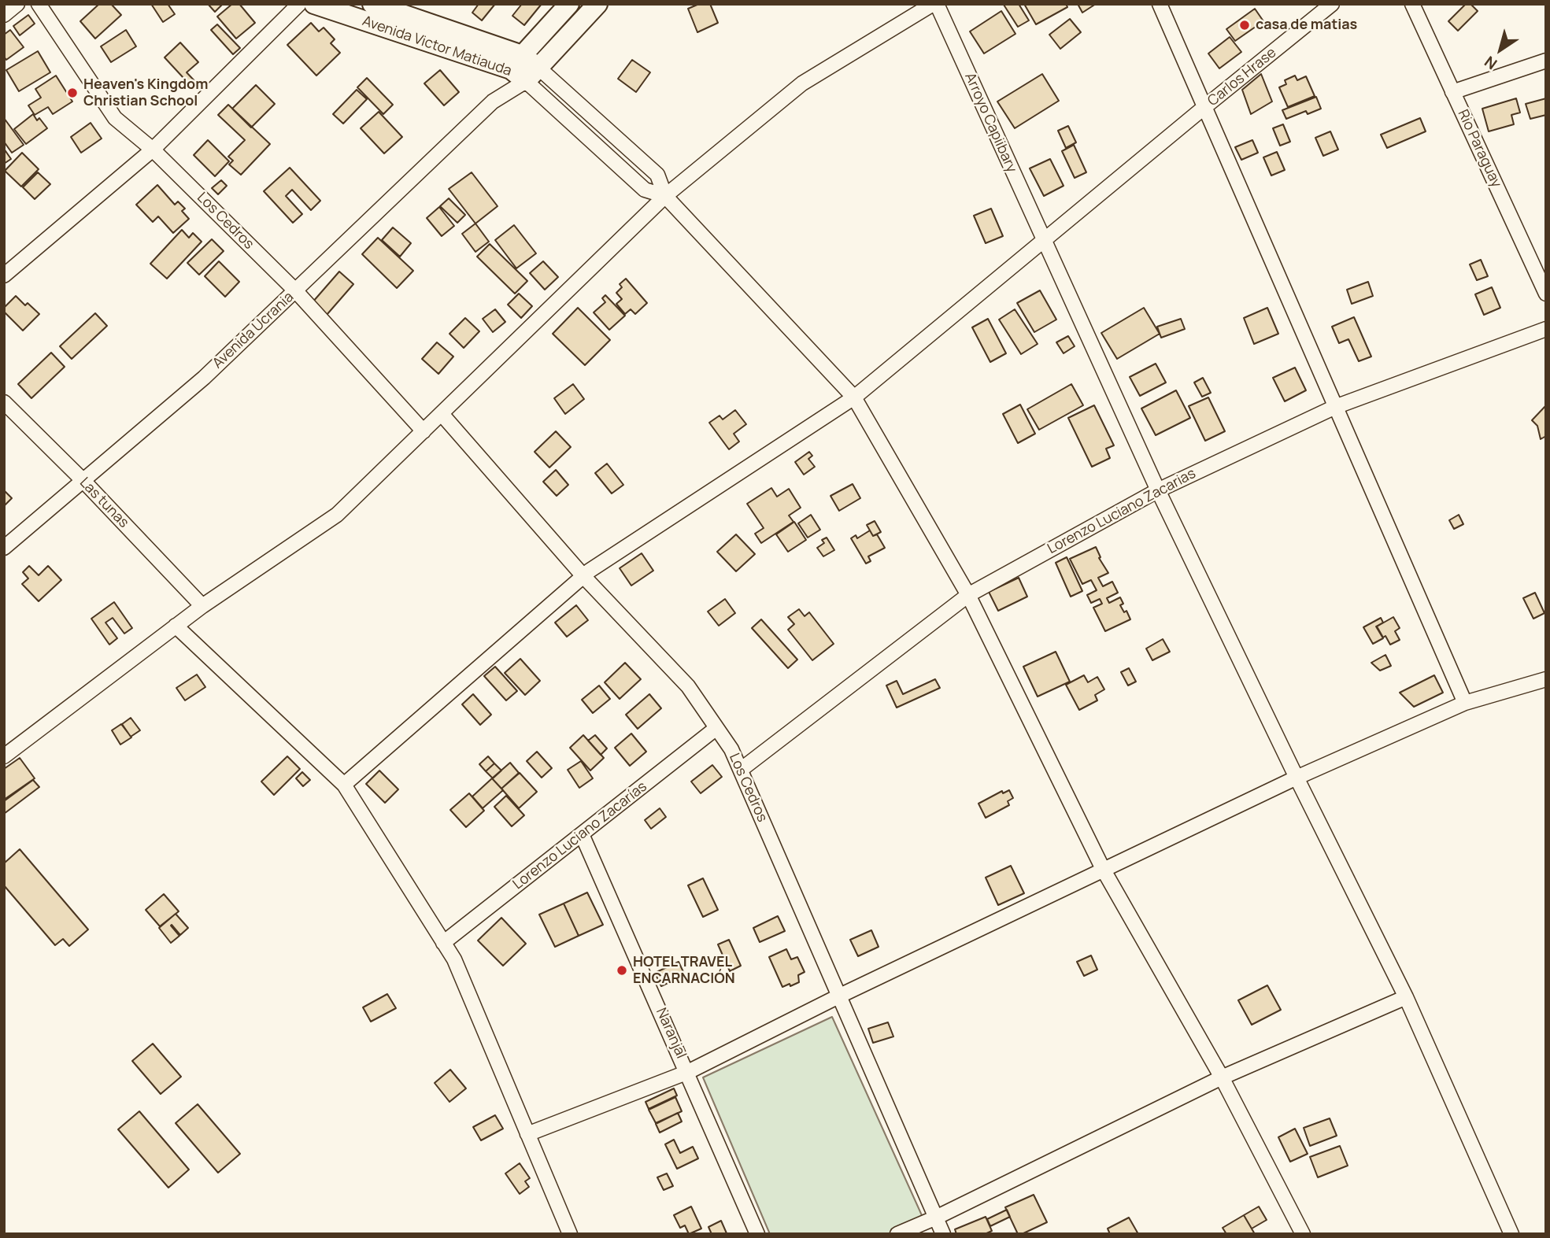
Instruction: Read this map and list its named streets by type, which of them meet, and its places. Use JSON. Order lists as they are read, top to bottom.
{
  "streets": {
    "main road": ["Avenida Victor Matiauda", "Avenida Ucrania"],
    "street": [
      "Carlos Hrase",
      "Arroyo Capiibary",
      "Rio Paraguay",
      "Los Cedros",
      "Las tunas",
      "Lorenzo Luciano Zacarias",
      "Lorenzo Luciano Zacarías",
      "Naranjal"
    ]
  },
  "crossings": [
    ["Avenida Victor Matiauda", "Avenida Ucrania"],
    ["Carlos Hrase", "Arroyo Capiibary"],
    ["Carlos Hrase", "Los Cedros"],
    ["Arroyo Capiibary", "Lorenzo Luciano Zacarias"],
    ["Los Cedros", "Avenida Ucrania"],
    ["Los Cedros", "Lorenzo Luciano Zacarias"],
    ["Los Cedros", "Lorenzo Luciano Zacarías"],
    ["Avenida Ucrania", "Las tunas"],
    ["Lorenzo Luciano Zacarías", "Naranjal"]
  ],
  "places": ["casa de matias", "Heaven's Kingdom Christian School", "HOTEL TRAVEL ENCARNACIÓN"],
  "north": "bottom left"
}
